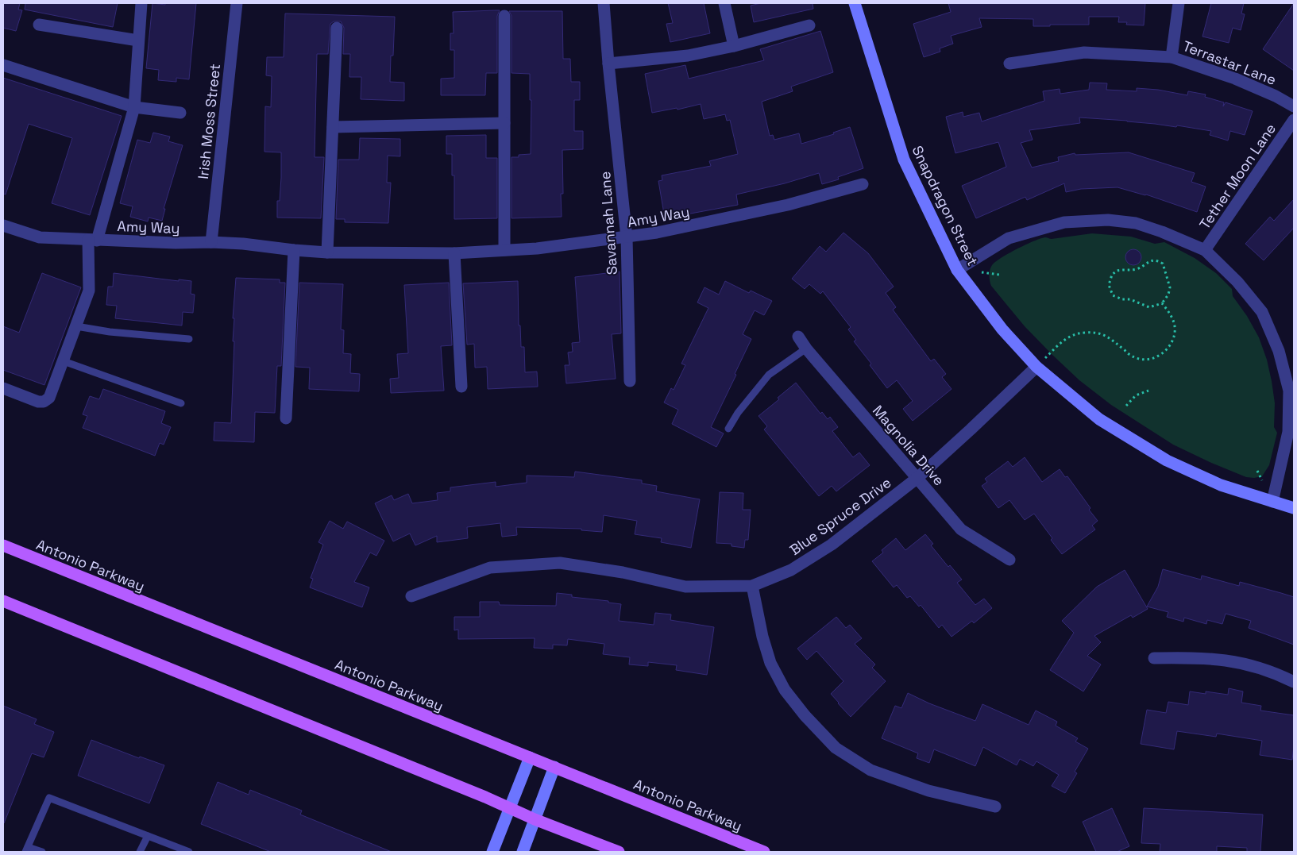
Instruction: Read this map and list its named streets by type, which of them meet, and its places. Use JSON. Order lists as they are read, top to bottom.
{
  "streets": {
    "main road": ["Antonio Parkway"],
    "street": [
      "Terrastar Lane",
      "Irish Moss Street",
      "Tether Moon Lane",
      "Snapdragon Street",
      "Amy Way",
      "Savannah Lane",
      "Magnolia Drive",
      "Blue Spruce Drive"
    ]
  },
  "crossings": [
    ["Irish Moss Street", "Amy Way"],
    ["Snapdragon Street", "Blue Spruce Drive"],
    ["Amy Way", "Savannah Lane"],
    ["Magnolia Drive", "Blue Spruce Drive"]
  ]
}
